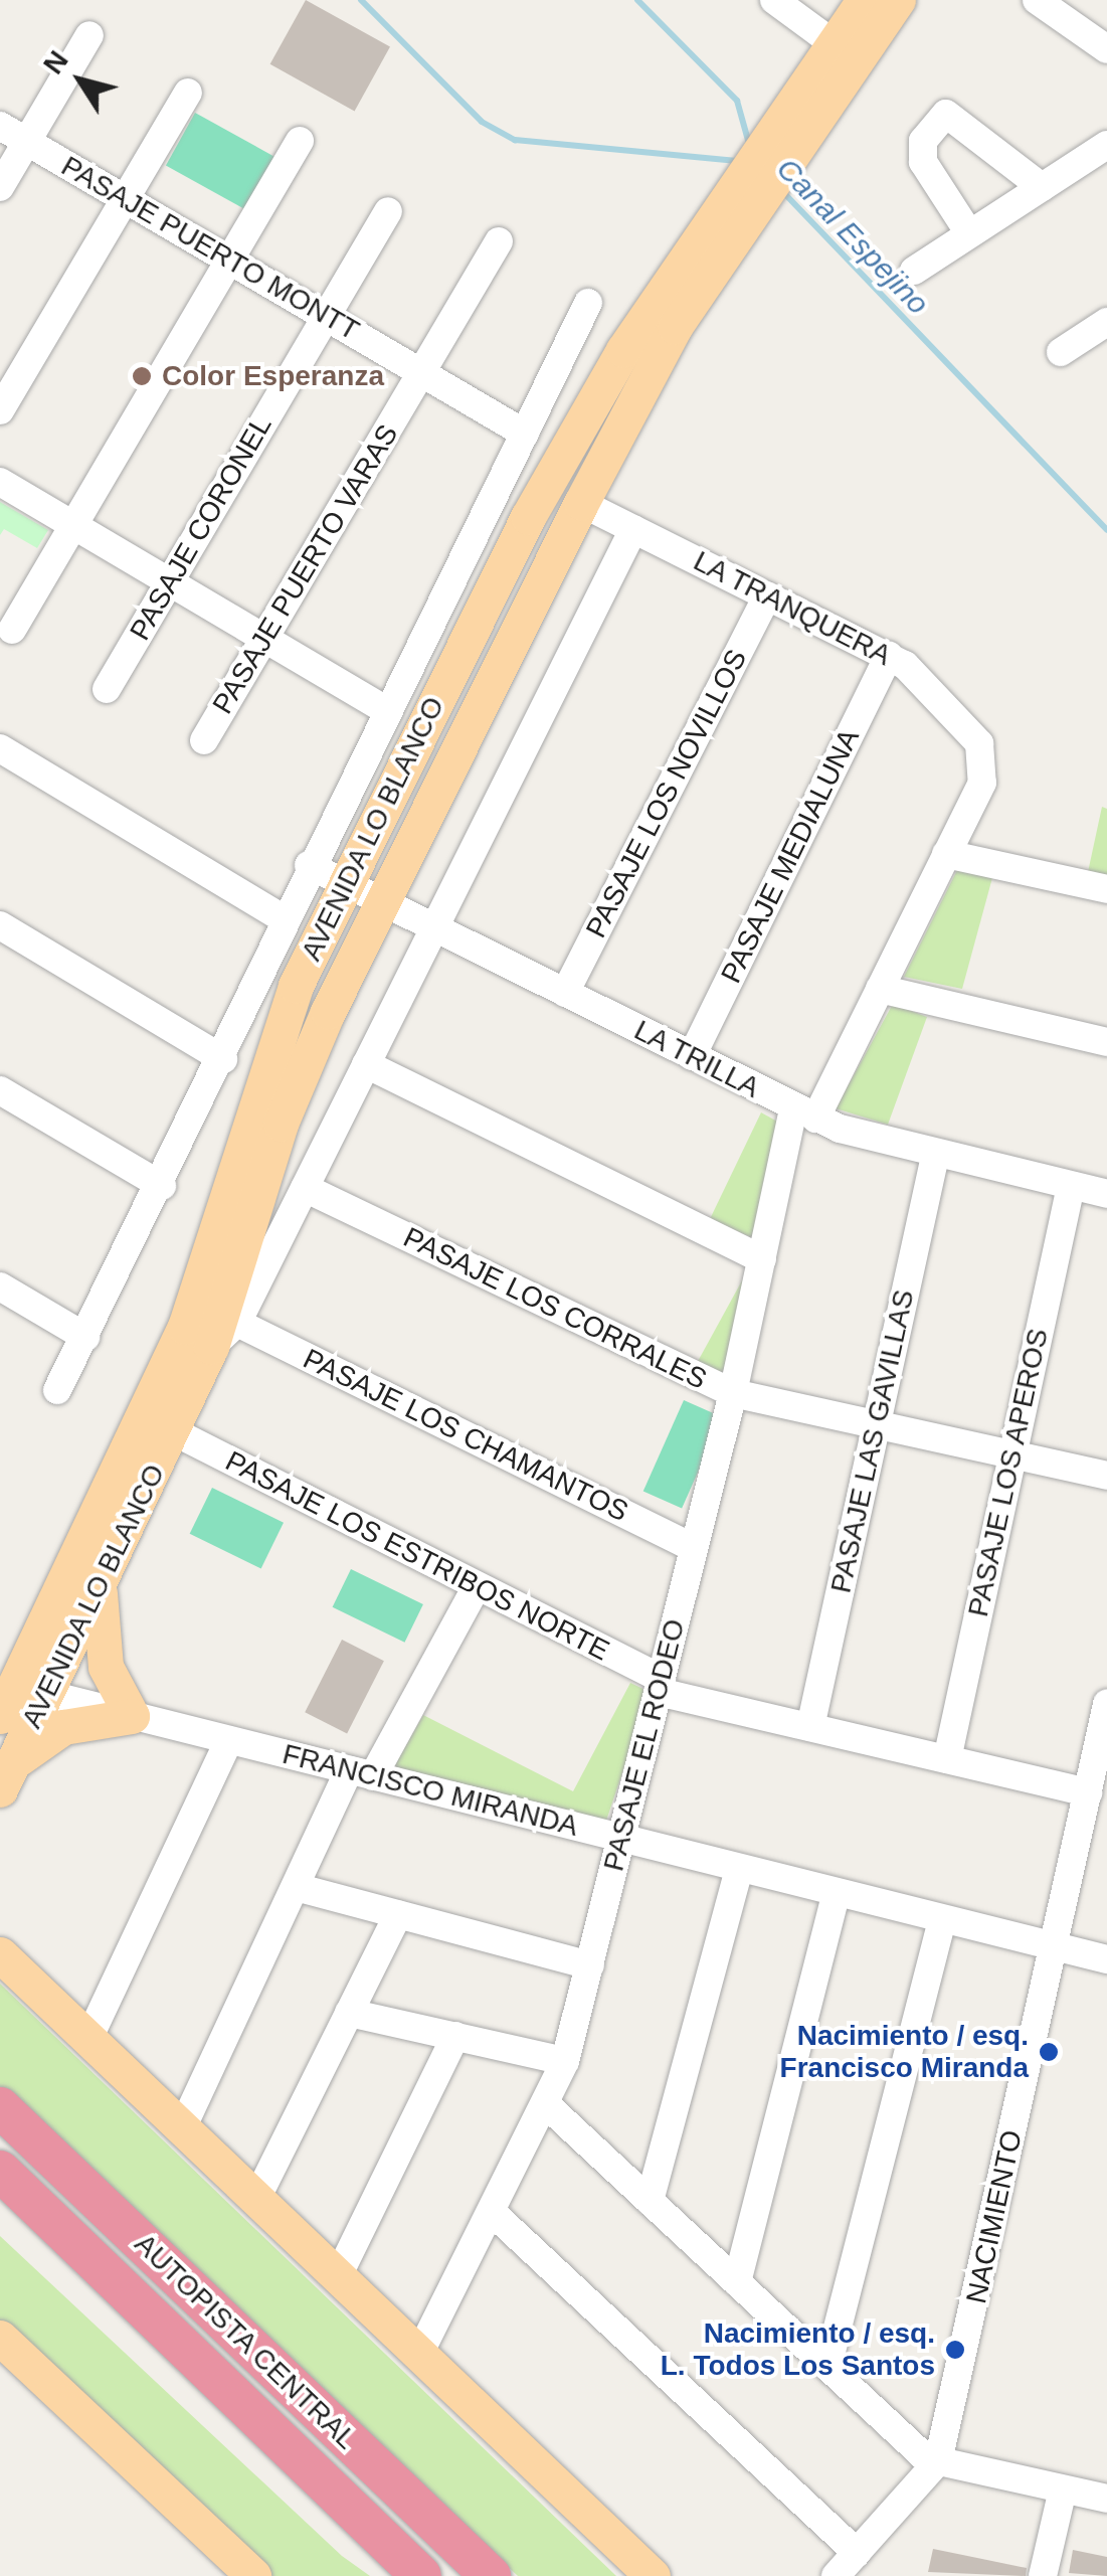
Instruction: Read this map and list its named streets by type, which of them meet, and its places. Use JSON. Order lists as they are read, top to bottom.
{
  "streets": {
    "highway": ["AUTOPISTA CENTRAL"],
    "main road": ["AVENIDA LO BLANCO"],
    "street": [
      "PASAJE PUERTO MONTT",
      "PASAJE CORONEL",
      "PASAJE PUERTO VARAS",
      "LA TRANQUERA",
      "PASAJE LOS NOVILLOS",
      "PASAJE MEDIALUNA",
      "LA TRILLA",
      "PASAJE LOS CORRALES",
      "PASAJE LOS CHAMANTOS",
      "PASAJE LAS GAVILLAS",
      "PASAJE LOS APEROS",
      "PASAJE LOS ESTRIBOS NORTE",
      "PASAJE EL RODEO",
      "FRANCISCO MIRANDA",
      "NACIMIENTO"
    ]
  },
  "crossings": [
    ["PASAJE PUERTO MONTT", "PASAJE CORONEL"],
    ["PASAJE PUERTO MONTT", "PASAJE PUERTO VARAS"],
    ["PASAJE PUERTO MONTT", "AVENIDA LO BLANCO"],
    ["LA TRANQUERA", "PASAJE LOS NOVILLOS"],
    ["LA TRANQUERA", "AVENIDA LO BLANCO"],
    ["LA TRANQUERA", "PASAJE MEDIALUNA"],
    ["LA TRANQUERA", "PASAJE EL RODEO"],
    ["PASAJE LOS NOVILLOS", "LA TRILLA"],
    ["AVENIDA LO BLANCO", "LA TRILLA"],
    ["AVENIDA LO BLANCO", "PASAJE LOS CORRALES"],
    ["AVENIDA LO BLANCO", "PASAJE LOS CHAMANTOS"],
    ["AVENIDA LO BLANCO", "PASAJE LOS ESTRIBOS NORTE"],
    ["AVENIDA LO BLANCO", "FRANCISCO MIRANDA"],
    ["PASAJE MEDIALUNA", "LA TRILLA"],
    ["LA TRILLA", "PASAJE LAS GAVILLAS"],
    ["LA TRILLA", "PASAJE LOS APEROS"],
    ["LA TRILLA", "PASAJE EL RODEO"],
    ["PASAJE LOS CORRALES", "PASAJE LAS GAVILLAS"],
    ["PASAJE LOS CORRALES", "PASAJE LOS APEROS"],
    ["PASAJE LOS CORRALES", "PASAJE EL RODEO"],
    ["PASAJE LOS CHAMANTOS", "PASAJE EL RODEO"],
    ["PASAJE LAS GAVILLAS", "PASAJE LOS ESTRIBOS NORTE"],
    ["PASAJE LOS APEROS", "PASAJE LOS ESTRIBOS NORTE"],
    ["PASAJE LOS ESTRIBOS NORTE", "PASAJE EL RODEO"],
    ["PASAJE LOS ESTRIBOS NORTE", "NACIMIENTO"],
    ["PASAJE EL RODEO", "FRANCISCO MIRANDA"],
    ["FRANCISCO MIRANDA", "NACIMIENTO"]
  ],
  "water": ["Canal Espejino"],
  "places": ["Color Esperanza", "Nacimiento / esq. Francisco Miranda", "Nacimiento / esq. L. Todos Los Santos"],
  "north": "top left"
}
